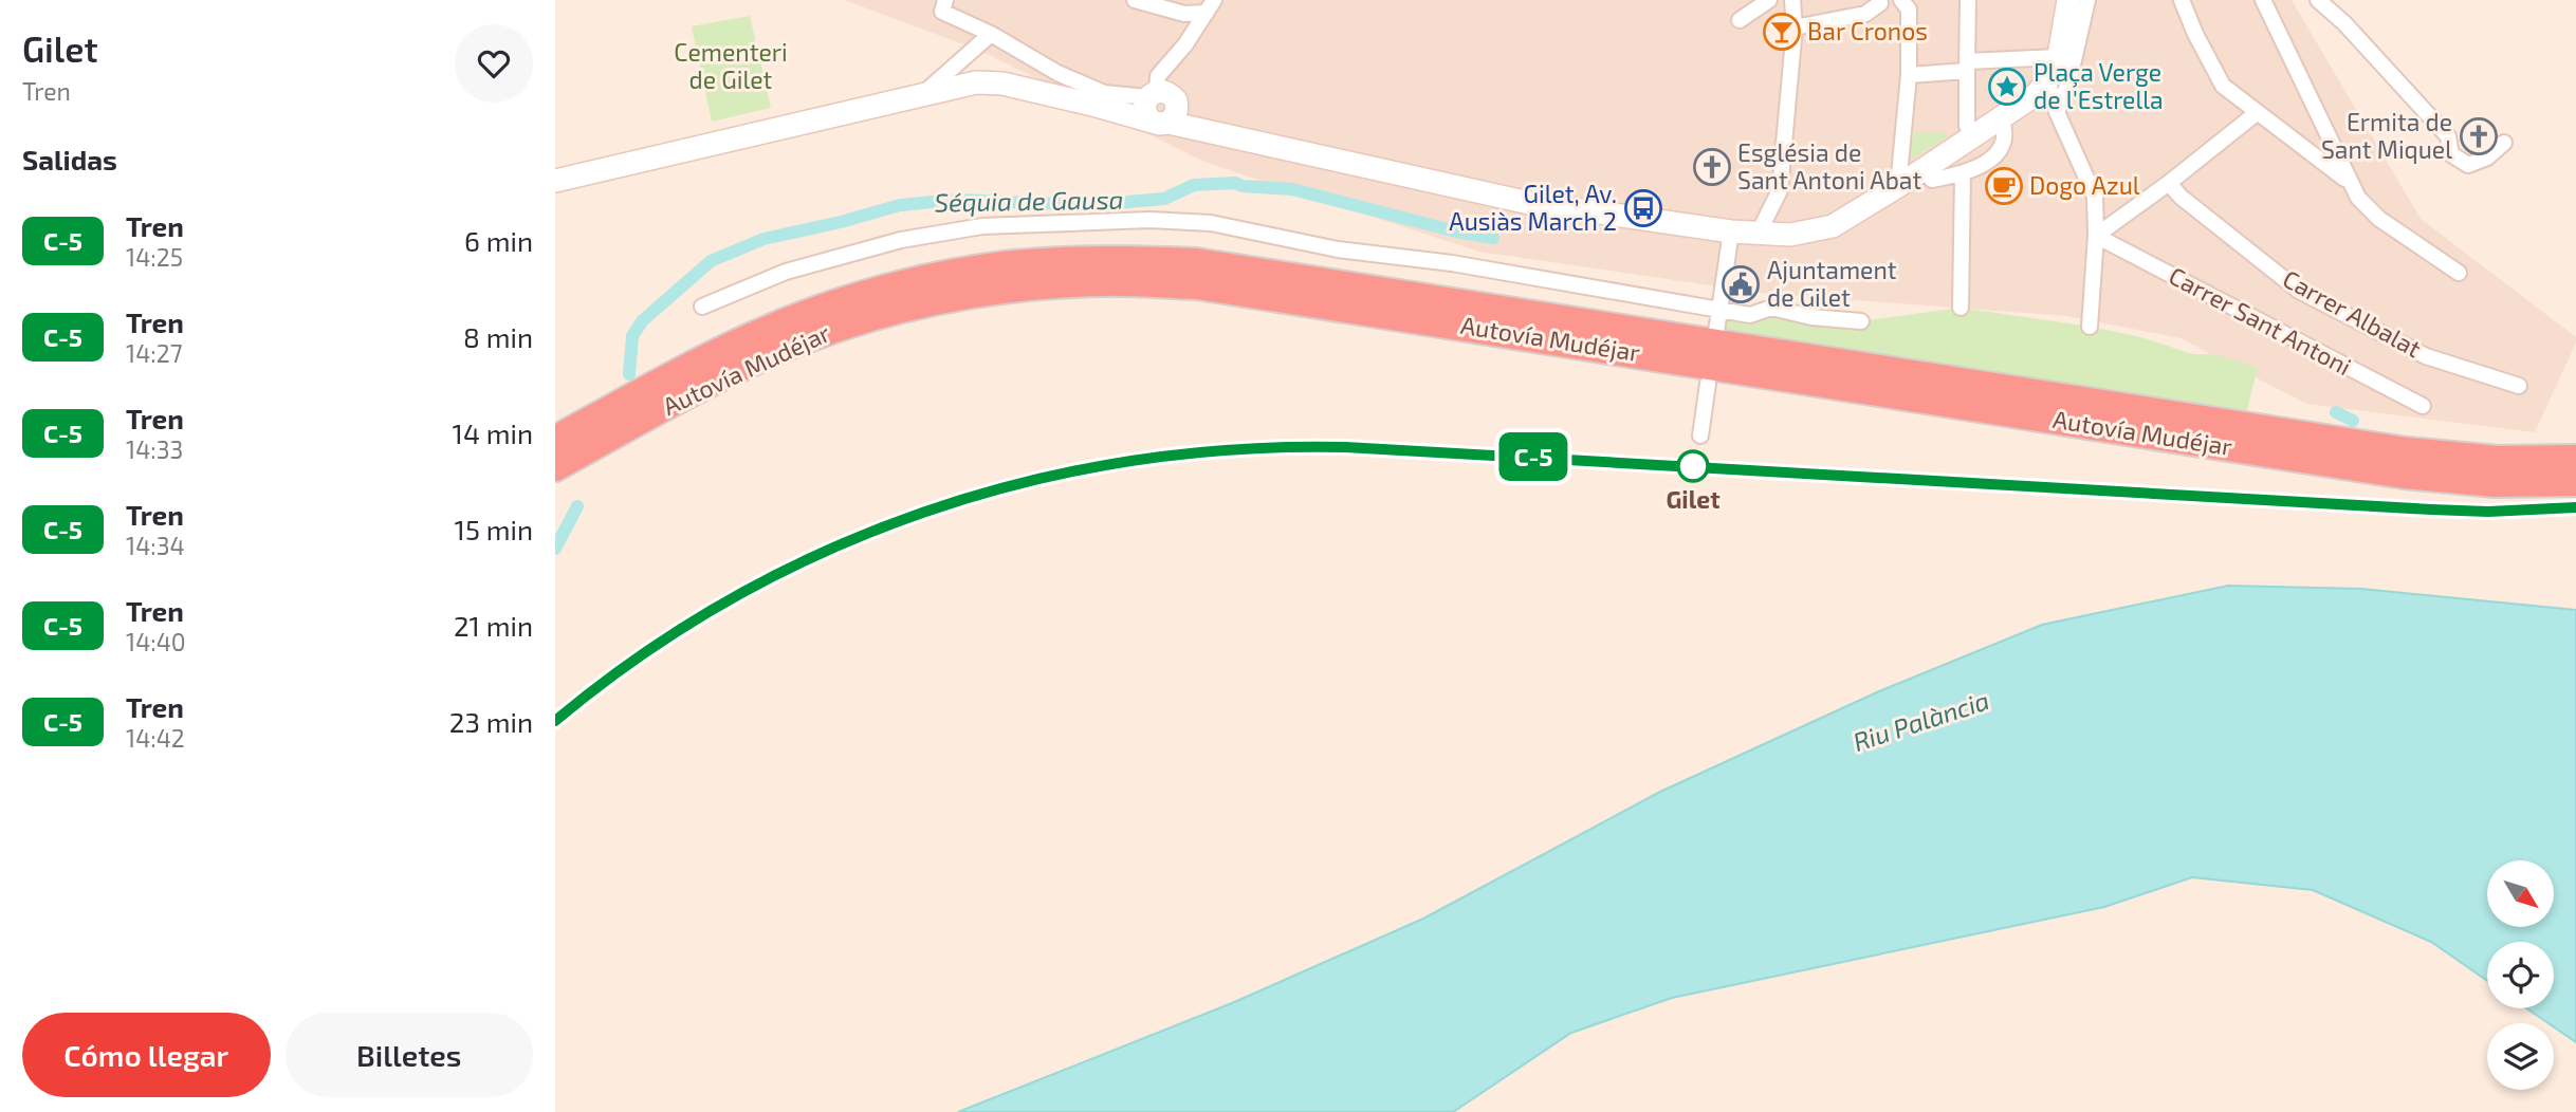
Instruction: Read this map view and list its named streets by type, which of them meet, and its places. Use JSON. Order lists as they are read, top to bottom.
{
  "streets": {
    "highway": ["Autovía Mudéjar"],
    "street": ["Carrer Albalat", "Carrer Sant Antoni"]
  },
  "water": ["Séquia de Gausa", "Riu Palància"],
  "parks": ["Cementeri de Gilet"],
  "places": {
    "bar": ["Bar Cronos"],
    "place": ["Plaça Verge de l'Estrella"],
    "church": ["Ermita de Sant Miquel", "Església de Sant Antoni Abat"],
    "cafe": ["Dogo Azul"],
    "bus stop": ["Gilet, Av. Ausiàs March 2"],
    "public building": ["Ajuntament de Gilet"],
    "other": ["Gilet"]
  },
  "north": "bottom right",
  "page": {
    "heading": [
      ["Gilet", "Tren"],
      "Salidas"
    ],
    "on_map": "C-5",
    "list": [
      {
        "mark": "C-5",
        "name": "Tren",
        "note": "14:25",
        "value": "6 min"
      },
      {
        "mark": "C-5",
        "name": "Tren",
        "note": "14:27",
        "value": "8 min"
      },
      {
        "mark": "C-5",
        "name": "Tren",
        "note": "14:33",
        "value": "14 min"
      },
      {
        "mark": "C-5",
        "name": "Tren",
        "note": "14:34",
        "value": "15 min"
      },
      {
        "mark": "C-5",
        "name": "Tren",
        "note": "14:40",
        "value": "21 min"
      },
      {
        "mark": "C-5",
        "name": "Tren",
        "note": "14:42",
        "value": "23 min"
      }
    ],
    "buttons": ["Cómo llegar", "Billetes"]
  }
}
